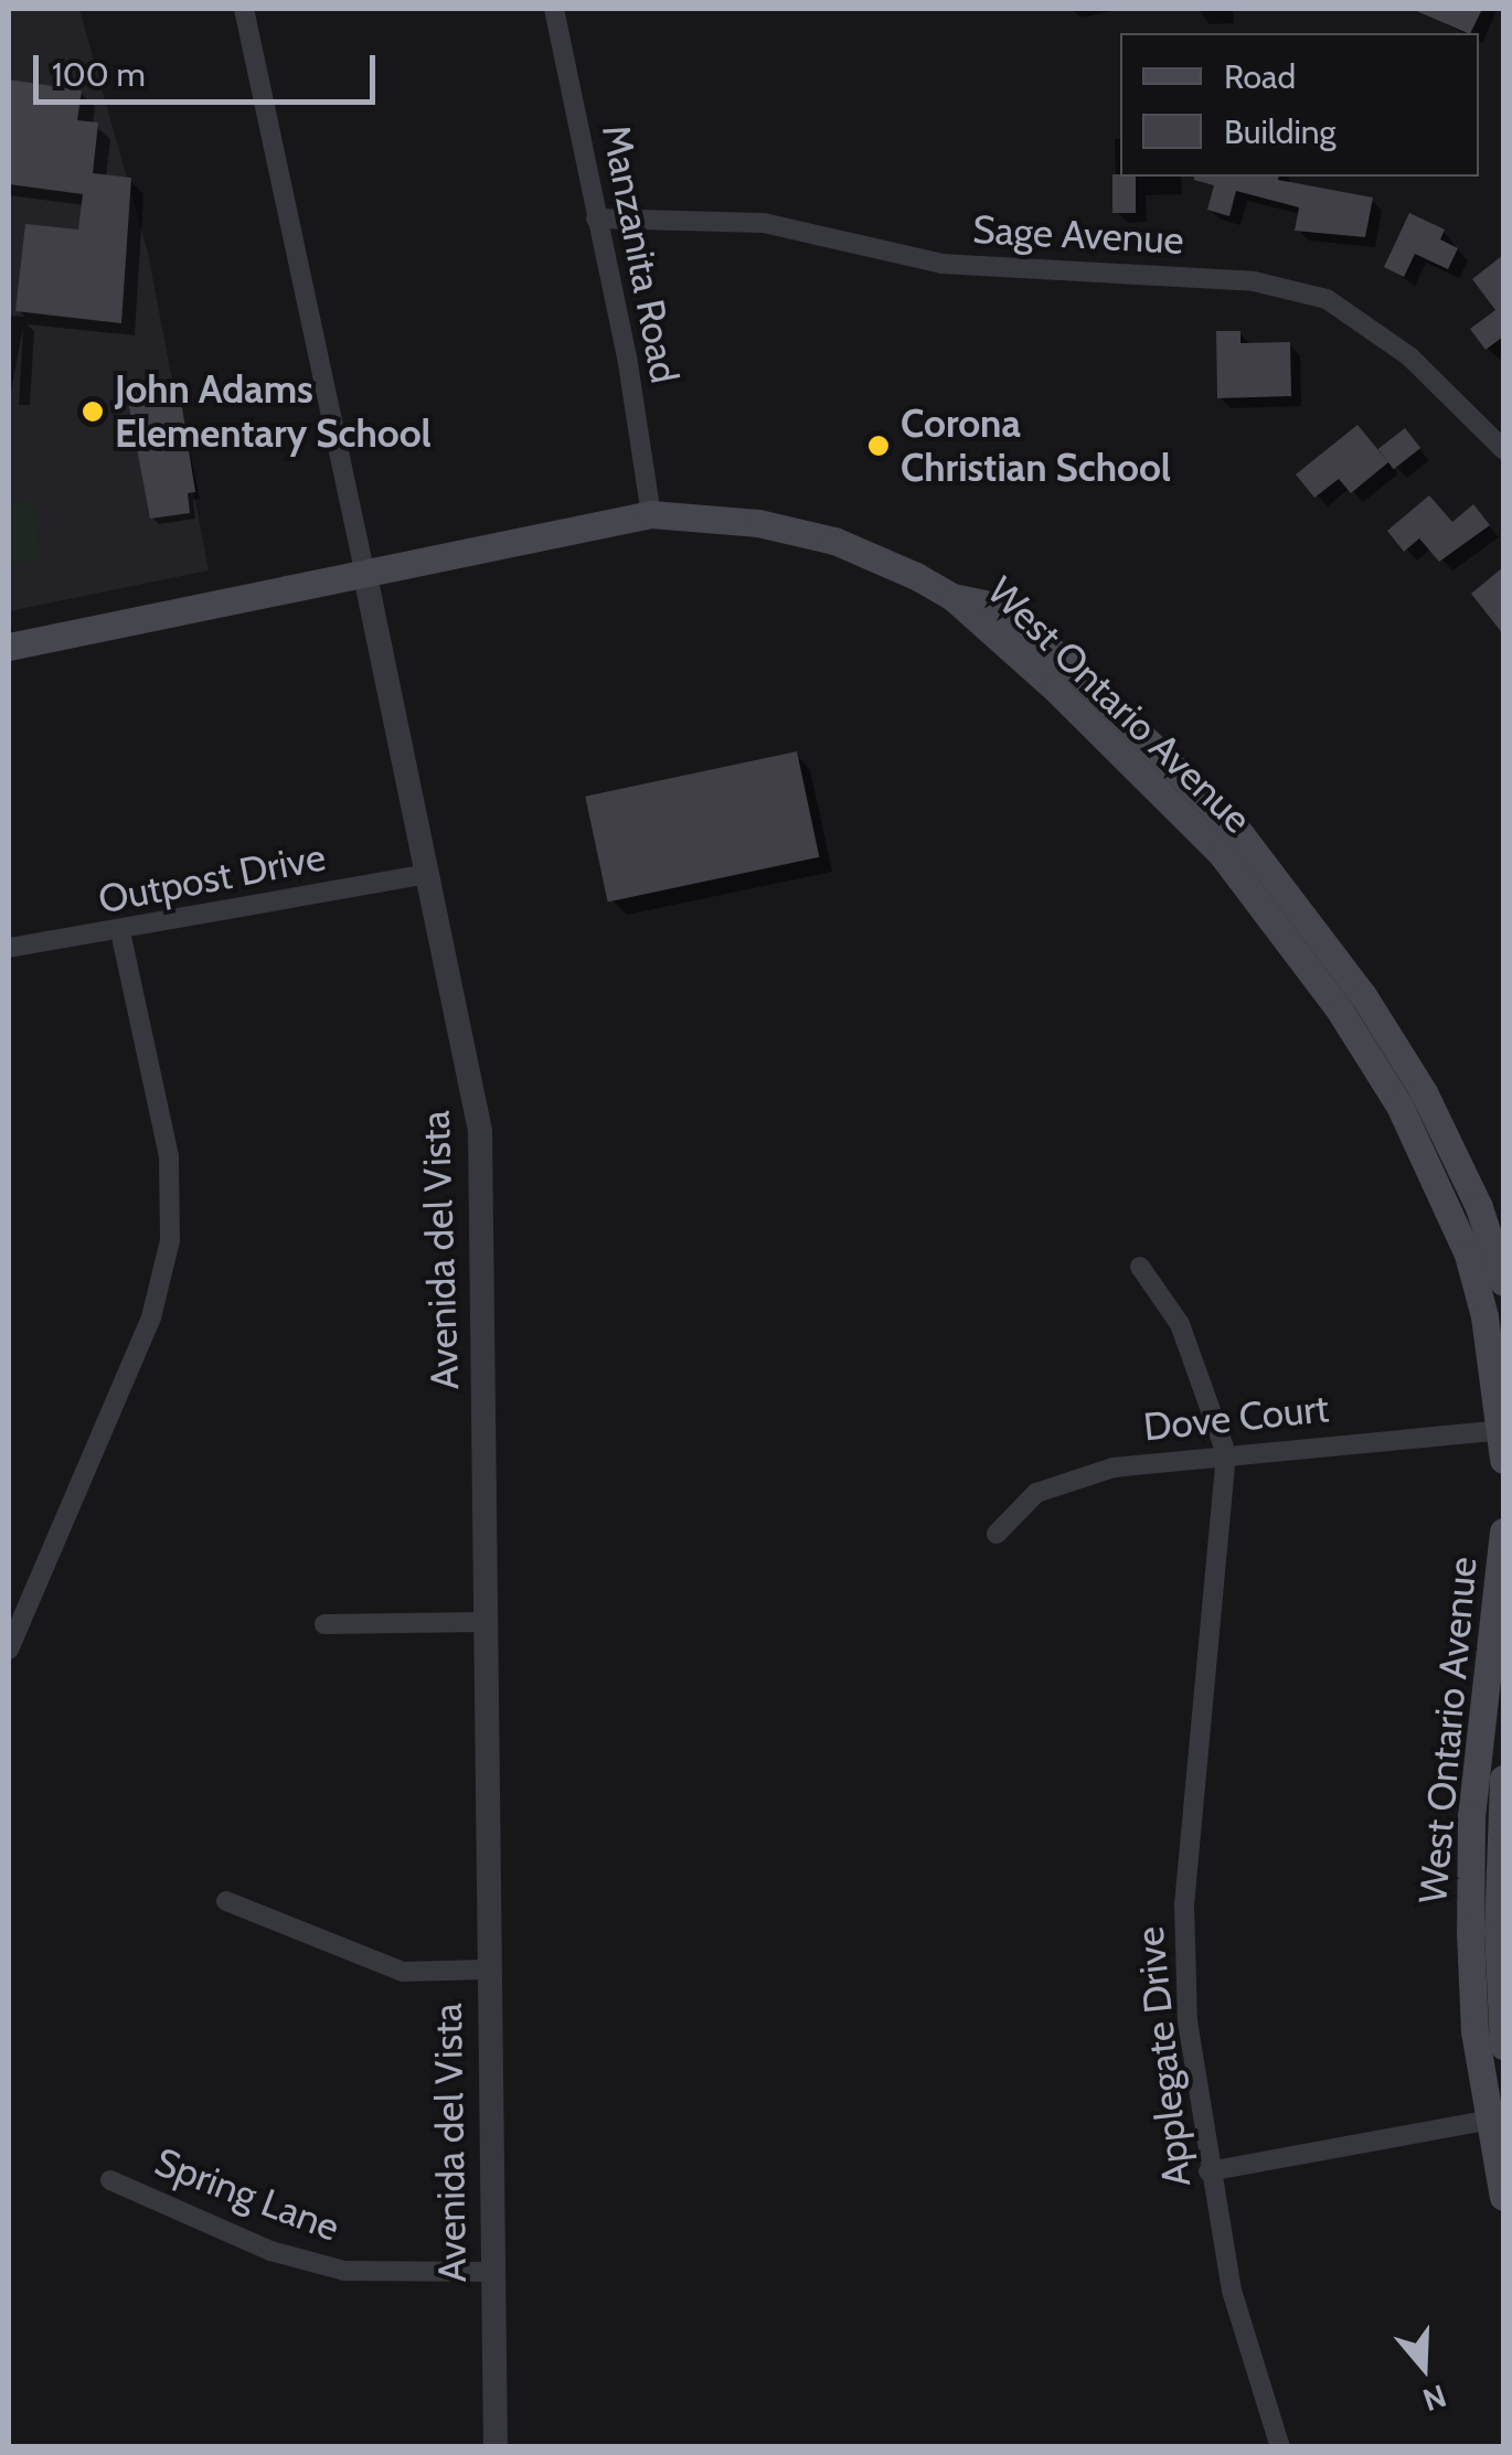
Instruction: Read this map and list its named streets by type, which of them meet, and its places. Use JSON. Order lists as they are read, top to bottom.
{
  "streets": {
    "main road": ["West Ontario Avenue"],
    "street": [
      "Sage Avenue",
      "Manzanita Road",
      "Outpost Drive",
      "Avenida del Vista",
      "Dove Court",
      "Applegate Drive",
      "Spring Lane"
    ]
  },
  "crossings": [
    ["Sage Avenue", "Manzanita Road"],
    ["Manzanita Road", "West Ontario Avenue"],
    ["West Ontario Avenue", "Avenida del Vista"],
    ["West Ontario Avenue", "Dove Court"],
    ["Outpost Drive", "Avenida del Vista"],
    ["Avenida del Vista", "Spring Lane"],
    ["Dove Court", "Applegate Drive"]
  ],
  "places": ["John Adams Elementary School", "Corona Christian School"],
  "legend": ["Road", "Building"],
  "scale_bar": "100 m",
  "north": "bottom"
}
